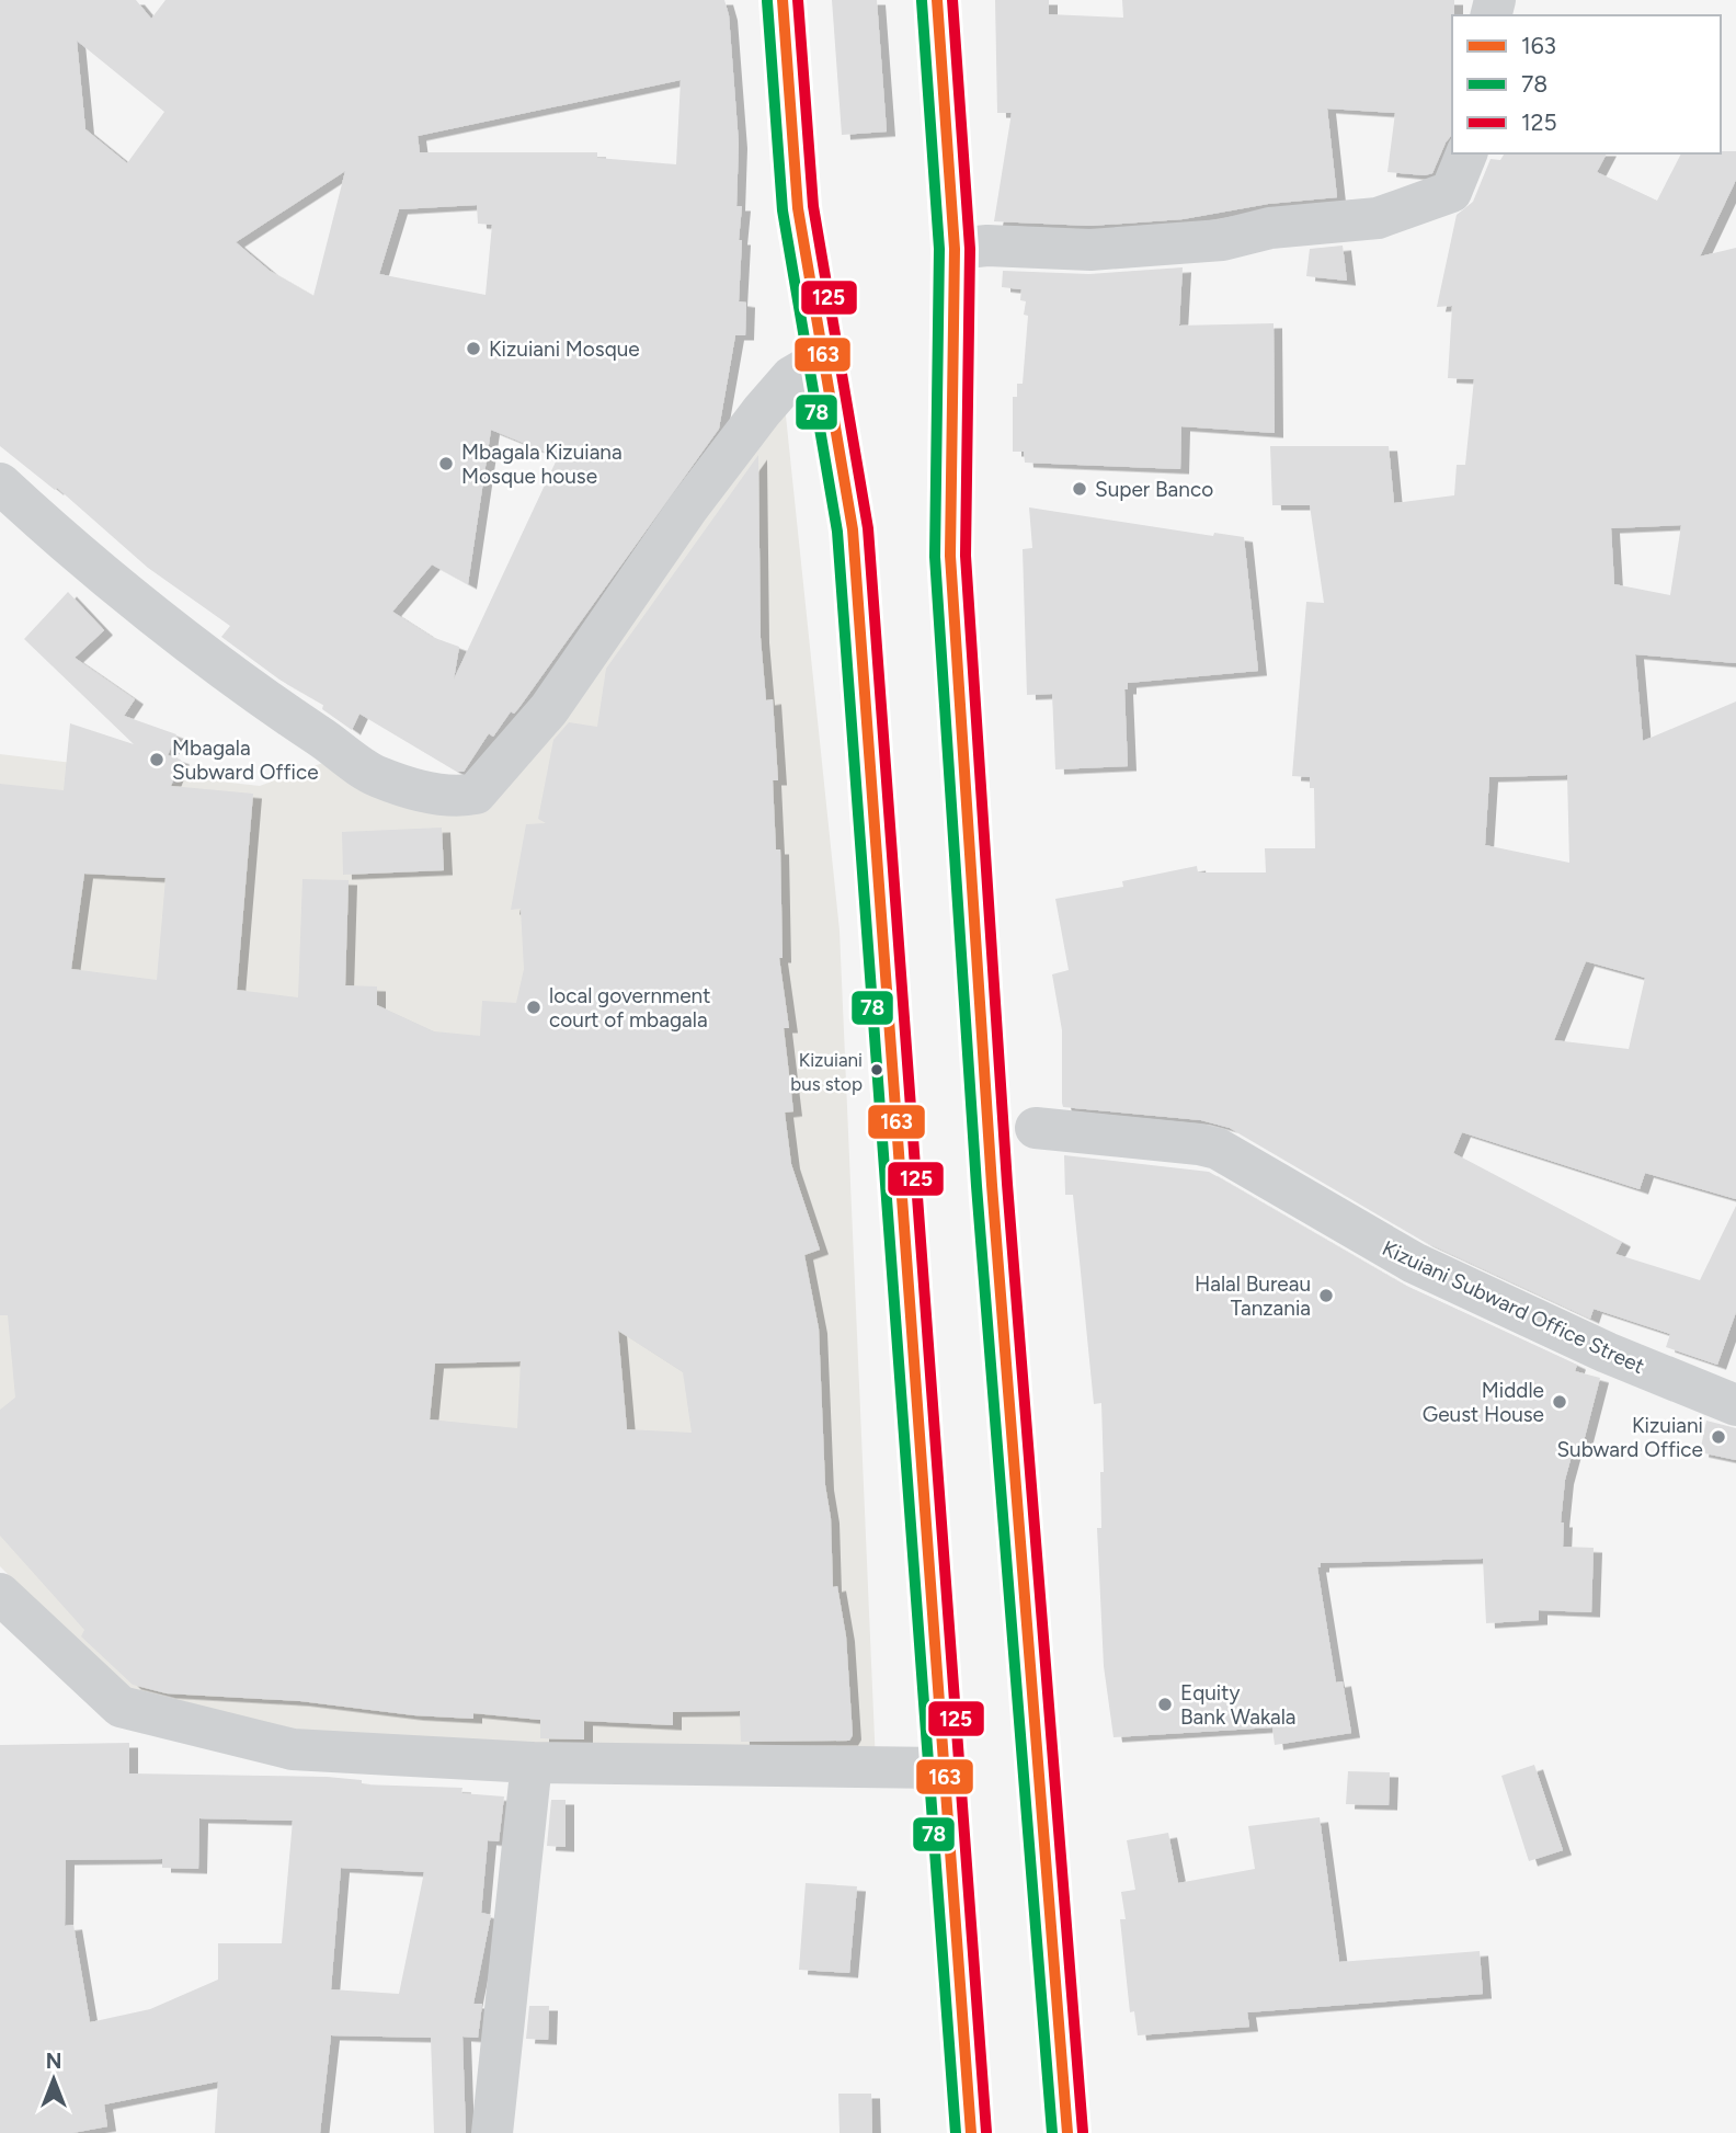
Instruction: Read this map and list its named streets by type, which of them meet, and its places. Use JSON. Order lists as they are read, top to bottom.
{
  "streets": {
    "street": ["Kizuiani Subward Office Street"]
  },
  "places": [
    "Kizuiani Mosque",
    "Mbagala Kizuiana Mosque house",
    "Super Banco",
    "Mbagala Subward Office",
    "local government court of mbagala",
    "Kizuiani bus stop",
    "Halal Bureau Tanzania",
    "Middle Geust House",
    "Kizuiani Subward Office",
    "Equity Bank Wakala"
  ],
  "lines": ["transit line 163", "transit line 125", "transit line 78"],
  "legend": ["163", "78", "125"],
  "north": "top"
}
